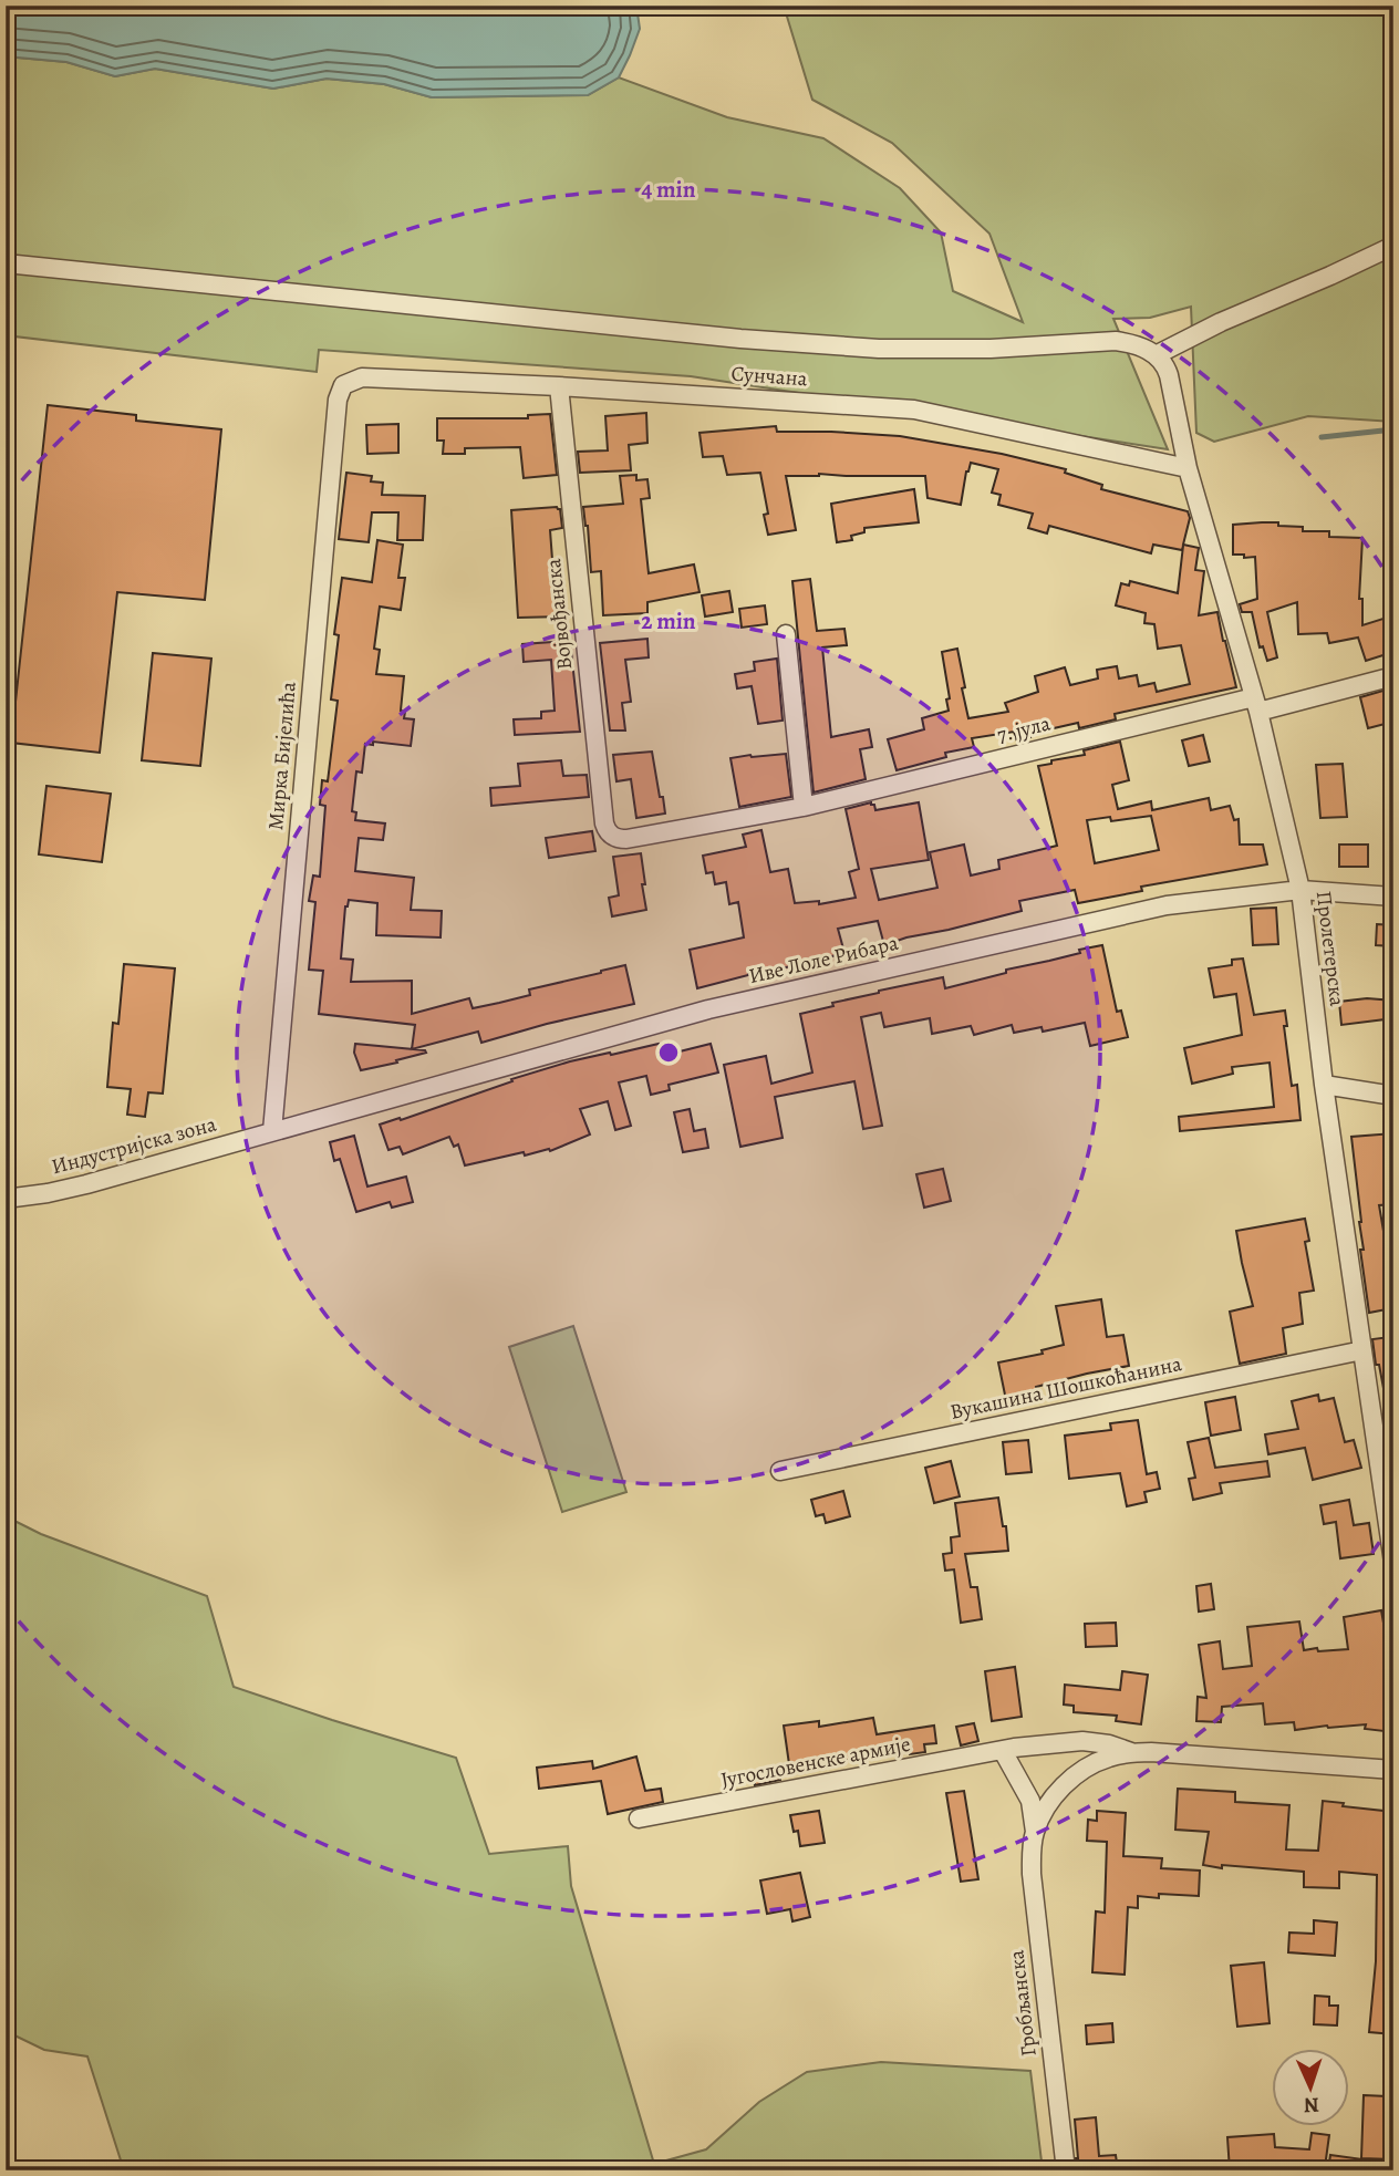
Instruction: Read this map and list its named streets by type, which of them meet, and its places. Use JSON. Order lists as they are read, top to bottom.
{
  "streets": {
    "street": [
      "Сунчана",
      "Војвођанска",
      "7. јула",
      "Мирка Бијелића",
      "Пролетерска",
      "Иве Лоле Рибара",
      "Индустријска зона",
      "Вукашина Шошкоћанина",
      "Југословенске армије",
      "Гробљанска"
    ]
  },
  "crossings": [
    ["Сунчана", "Војвођанска"],
    ["Сунчана", "Мирка Бијелића"],
    ["Сунчана", "Пролетерска"],
    ["Војвођанска", "7. јула"],
    ["7. јула", "Пролетерска"],
    ["Мирка Бијелића", "Иве Лоле Рибара"],
    ["Мирка Бијелића", "Индустријска зона"],
    ["Пролетерска", "Иве Лоле Рибара"],
    ["Пролетерска", "Вукашина Шошкоћанина"],
    ["Иве Лоле Рибара", "Индустријска зона"],
    ["Југословенске армије", "Гробљанска"]
  ],
  "north": "bottom",
  "rings": ["4 min", "2 min"]
}
